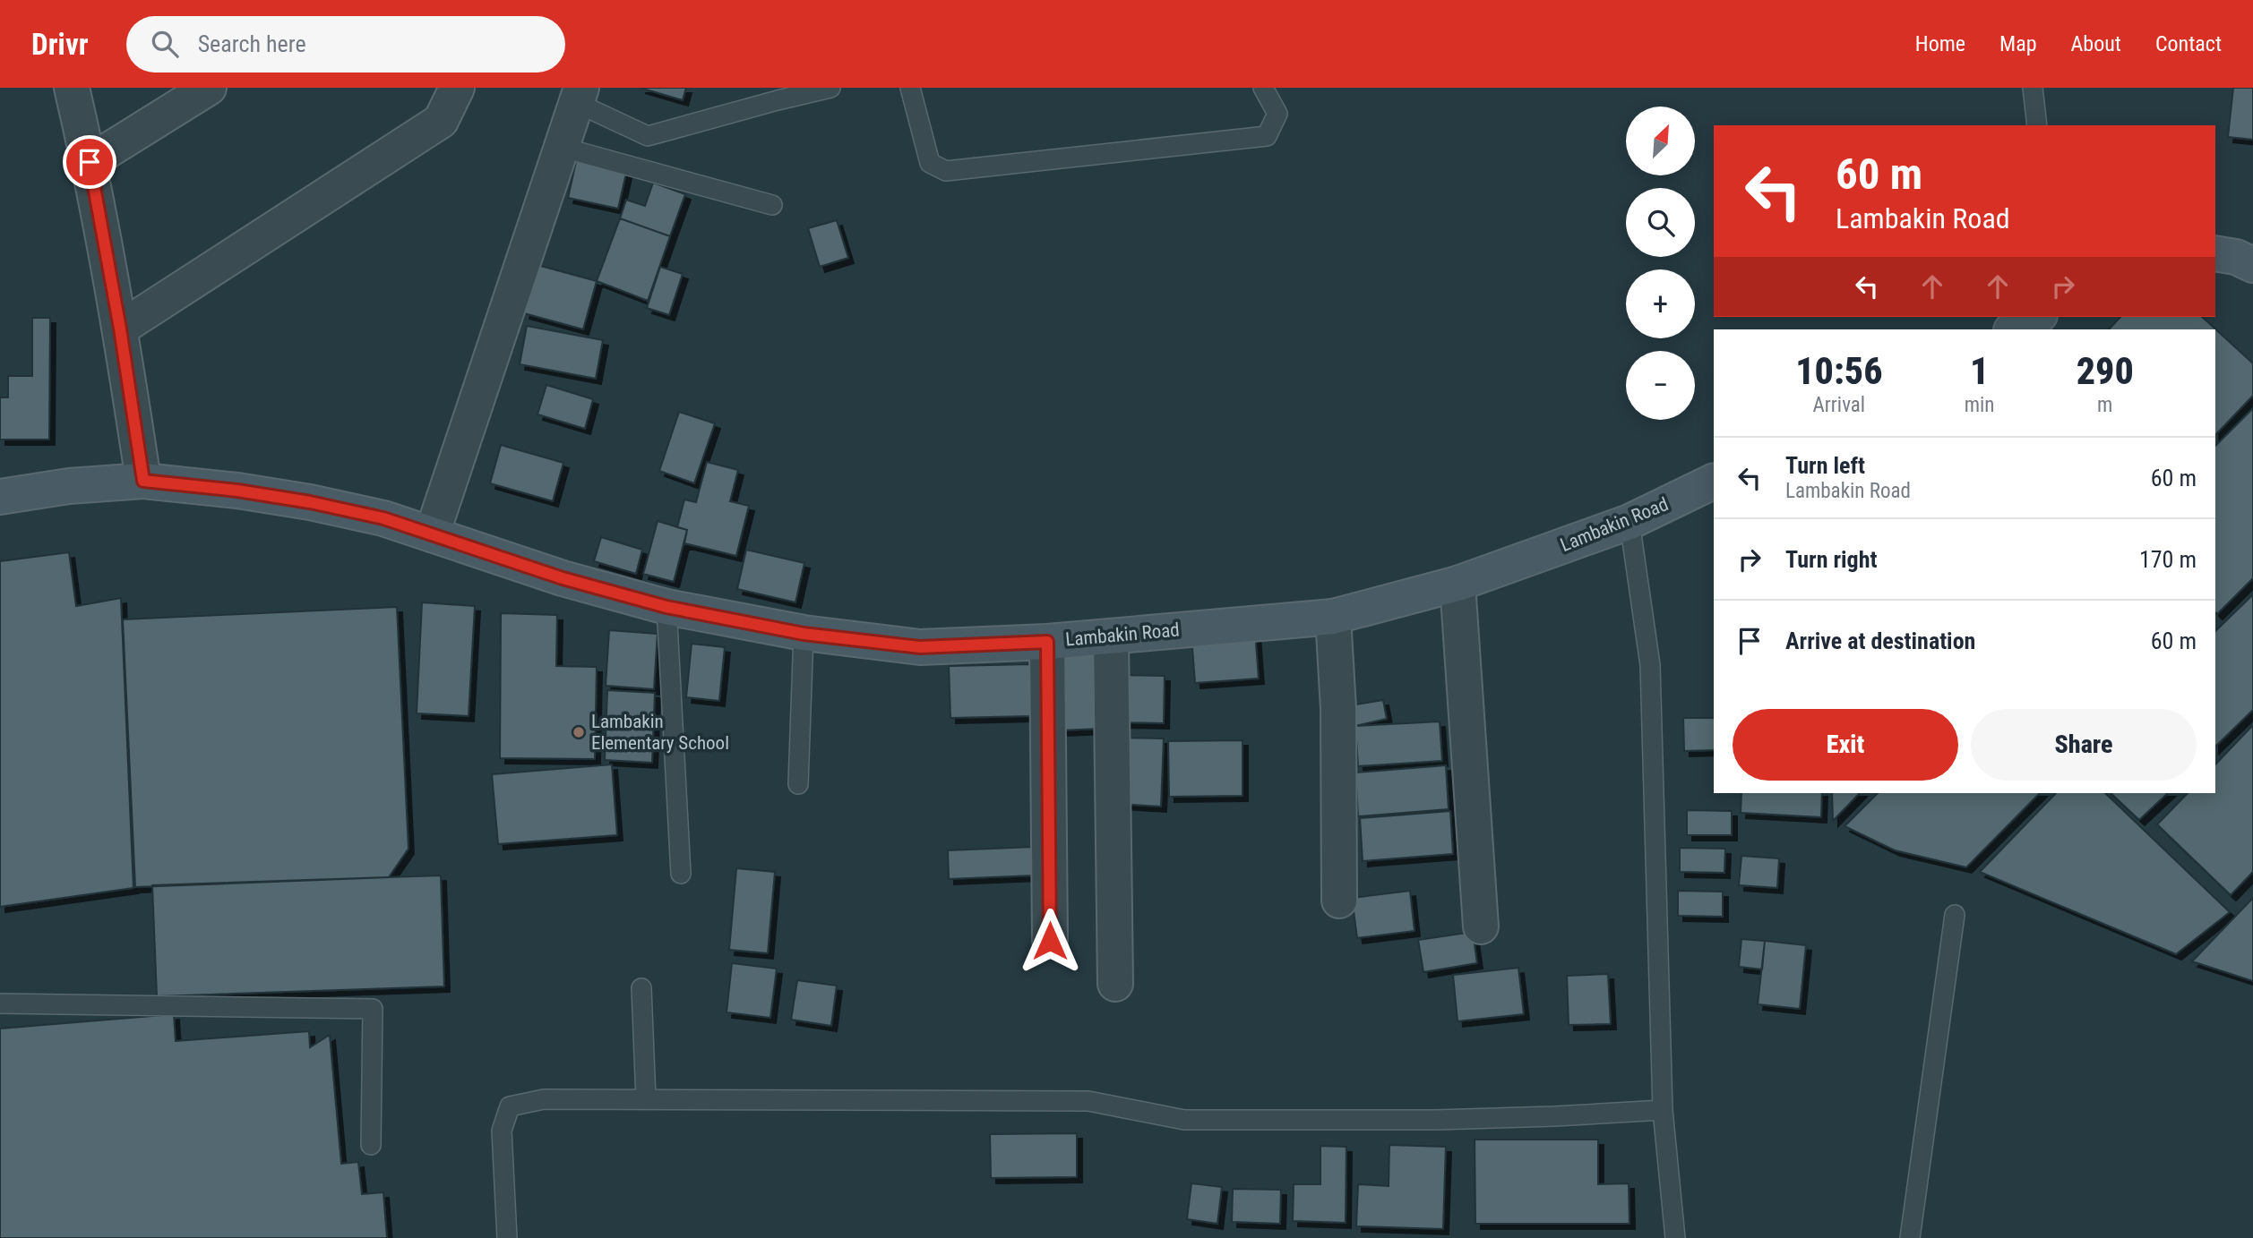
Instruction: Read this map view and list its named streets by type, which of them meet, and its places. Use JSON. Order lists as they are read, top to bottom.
{
  "streets": {
    "main road": ["Lambakin Road"]
  },
  "places": ["Lambakin Elementary School"],
  "north": "top right",
  "page": {
    "header": "Drivr",
    "search": "Search here",
    "nav": [
      "Home",
      "Map",
      "About",
      "Contact"
    ],
    "map_buttons": ["+", "−"],
    "turn": ["60 m", "Lambakin Road"],
    "eta": [
      "10:56",
      "Arrival",
      "1",
      "min",
      "290",
      "m"
    ],
    "list": [
      {
        "name": "Turn left",
        "note": "Lambakin Road",
        "value": "60 m"
      },
      {
        "name": "Turn right",
        "value": "170 m"
      },
      {
        "name": "Arrive at destination",
        "value": "60 m"
      }
    ],
    "buttons": ["Exit", "Share"]
  }
}
